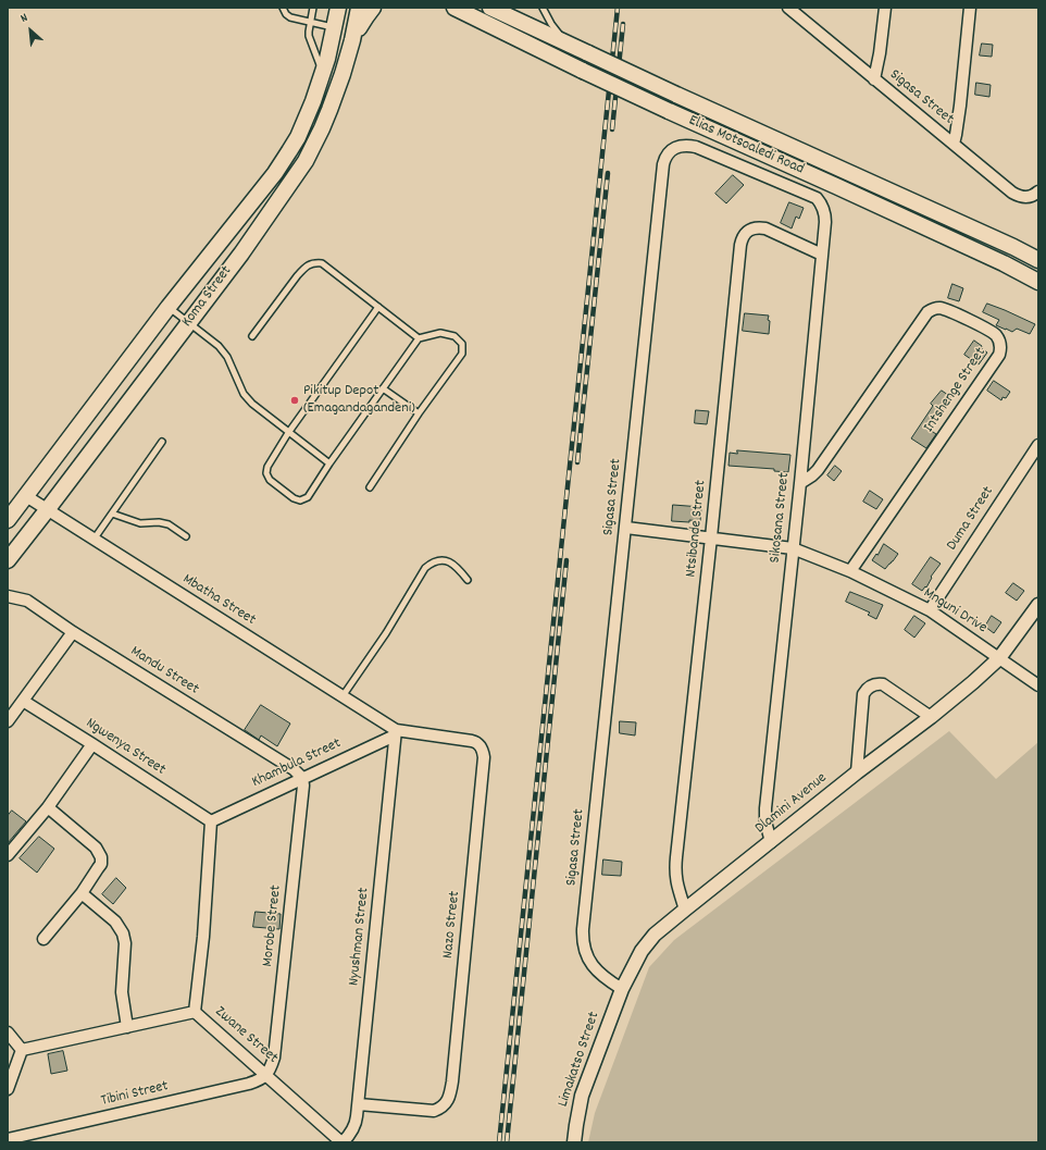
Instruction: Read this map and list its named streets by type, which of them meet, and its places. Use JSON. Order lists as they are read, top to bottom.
{
  "streets": {
    "main road": ["Elias Motsoaledi Road", "Koma Street"],
    "street": [
      "Sigasa Street",
      "Intshenge Street",
      "Sikosana Street",
      "Duma Street",
      "Ntsibande Street",
      "Mbatha Street",
      "Mnguni Drive",
      "Mandu Street",
      "Ngwenya Street",
      "Khambula Street",
      "Dlamini Avenue",
      "Nazo Street",
      "Morobe Street",
      "Nyushman Street",
      "Zwane Street",
      "Limakatso Street",
      "Tibini Street"
    ]
  },
  "crossings": [
    ["Sigasa Street", "Sikosana Street"],
    ["Sigasa Street", "Mnguni Drive"],
    ["Sigasa Street", "Dlamini Avenue"],
    ["Sigasa Street", "Limakatso Street"],
    ["Koma Street", "Mbatha Street"],
    ["Intshenge Street", "Sikosana Street"],
    ["Intshenge Street", "Mnguni Drive"],
    ["Sikosana Street", "Ntsibande Street"],
    ["Sikosana Street", "Mnguni Drive"],
    ["Sikosana Street", "Dlamini Avenue"],
    ["Duma Street", "Mnguni Drive"],
    ["Ntsibande Street", "Mnguni Drive"],
    ["Ntsibande Street", "Dlamini Avenue"],
    ["Mbatha Street", "Khambula Street"],
    ["Mbatha Street", "Nazo Street"],
    ["Mbatha Street", "Nyushman Street"],
    ["Mnguni Drive", "Dlamini Avenue"],
    ["Mandu Street", "Khambula Street"],
    ["Mandu Street", "Morobe Street"],
    ["Ngwenya Street", "Khambula Street"],
    ["Ngwenya Street", "Zwane Street"],
    ["Khambula Street", "Nazo Street"],
    ["Khambula Street", "Morobe Street"],
    ["Khambula Street", "Nyushman Street"],
    ["Khambula Street", "Zwane Street"],
    ["Dlamini Avenue", "Limakatso Street"],
    ["Nazo Street", "Nyushman Street"],
    ["Morobe Street", "Zwane Street"],
    ["Morobe Street", "Tibini Street"],
    ["Nyushman Street", "Zwane Street"],
    ["Zwane Street", "Tibini Street"]
  ],
  "places": ["Pikitup Depot (Emagandagandeni)"],
  "north": "top left"
}
